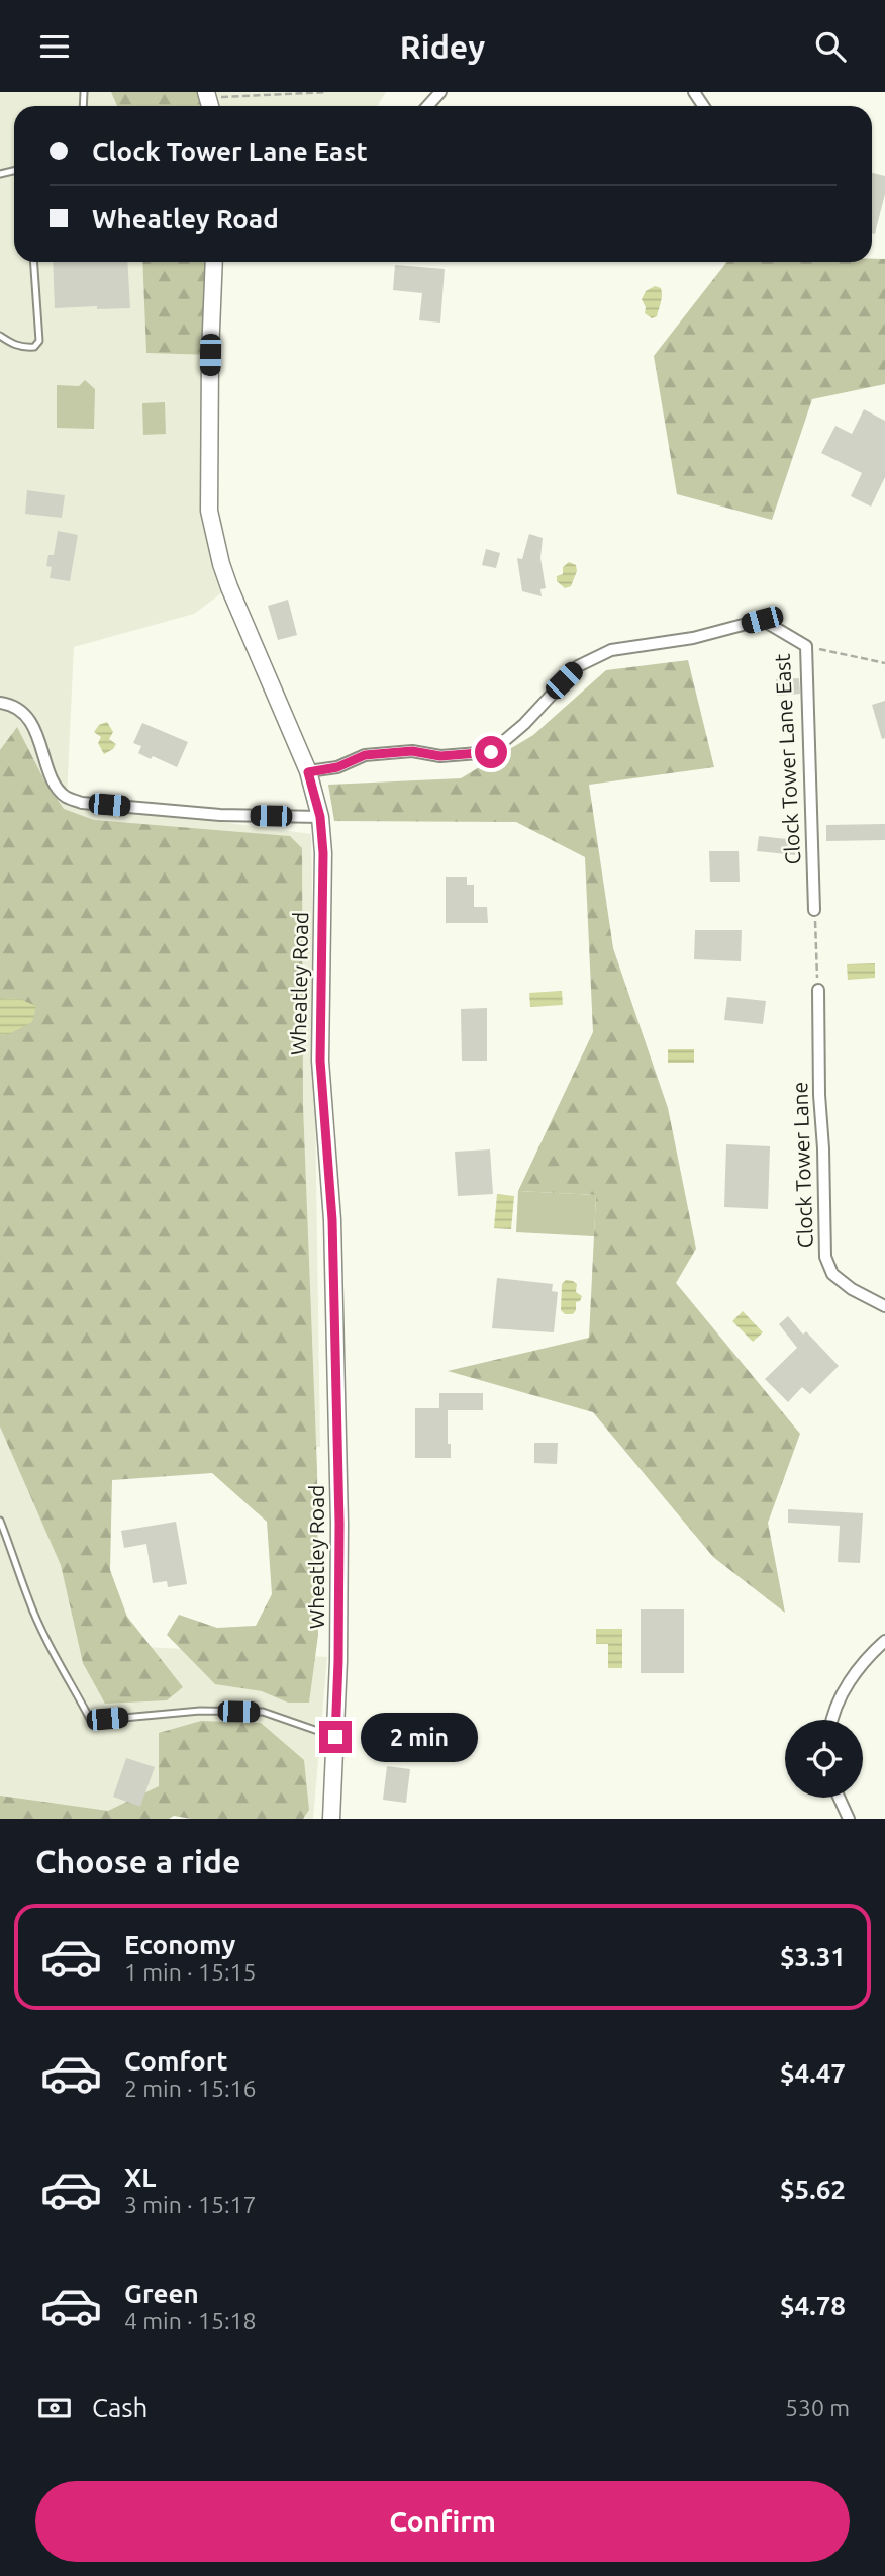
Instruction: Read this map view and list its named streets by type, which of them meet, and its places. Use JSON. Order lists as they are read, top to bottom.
{
  "streets": {
    "main road": ["Wheatley Road"],
    "street": ["Clock Tower Lane East", "Clock Tower Lane"]
  },
  "crossings": [
    ["Clock Tower Lane East", "Wheatley Road"]
  ],
  "page": {
    "header": "Ridey",
    "banner": ["Clock Tower Lane East", "Wheatley Road"],
    "bubble": "2 min",
    "heading": "Choose a ride",
    "list": [
      {
        "name": "Economy",
        "note": "1 min · 15:15",
        "value": "$3.31"
      },
      {
        "name": "Comfort",
        "note": "2 min · 15:16",
        "value": "$4.47"
      },
      {
        "name": "XL",
        "note": "3 min · 15:17",
        "value": "$5.62"
      },
      {
        "name": "Green",
        "note": "4 min · 15:18",
        "value": "$4.78"
      }
    ],
    "pay": ["Cash", "530 m"],
    "buttons": "Confirm"
  }
}
